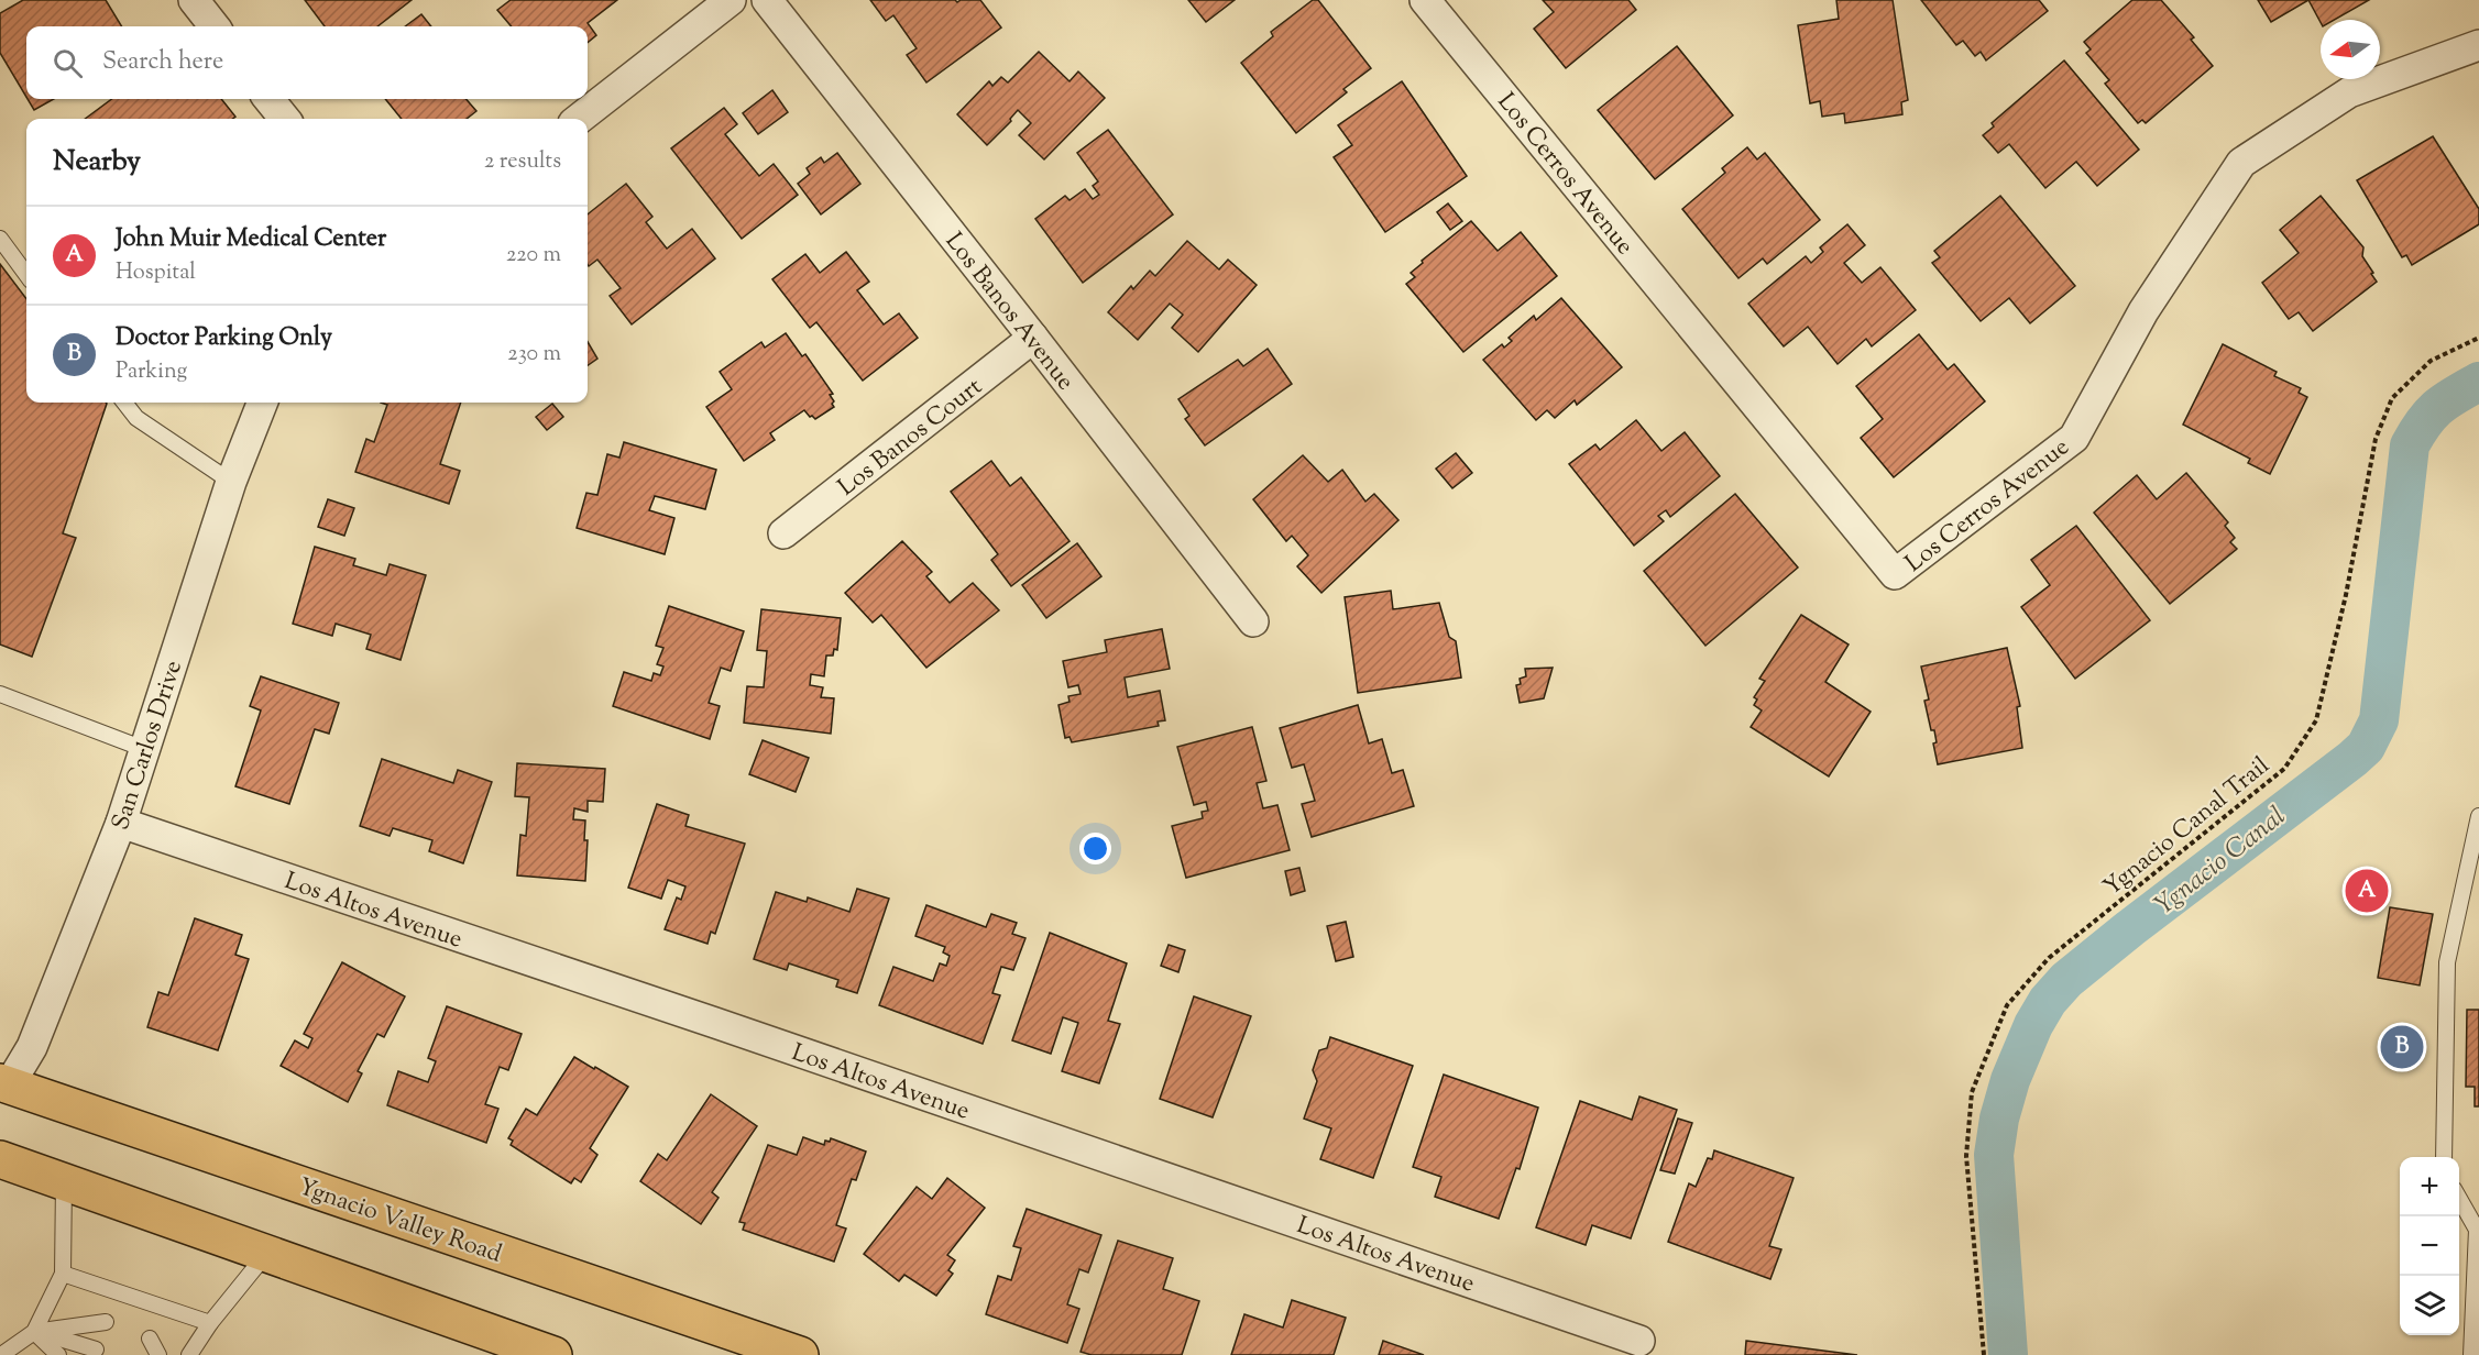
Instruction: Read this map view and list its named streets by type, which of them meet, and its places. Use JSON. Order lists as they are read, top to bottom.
{
  "streets": {
    "highway": ["Ygnacio Valley Road"],
    "street": [
      "Los Cerros Avenue",
      "Los Banos Avenue",
      "Los Banos Court",
      "San Carlos Drive",
      "Los Altos Avenue"
    ],
    "path": ["Ygnacio Canal Trail"]
  },
  "crossings": [
    ["Los Banos Avenue", "Los Banos Court"],
    ["San Carlos Drive", "Los Altos Avenue"],
    ["San Carlos Drive", "Ygnacio Valley Road"]
  ],
  "water": ["Ygnacio Canal"],
  "north": "left",
  "page": {
    "search": "Search here",
    "heading": ["Nearby", "2 results"],
    "list": [
      {
        "mark": "A",
        "name": "John Muir Medical Center",
        "note": "Hospital",
        "value": "220 m"
      },
      {
        "mark": "B",
        "name": "Doctor Parking Only",
        "note": "Parking",
        "value": "230 m"
      }
    ],
    "pins": ["A", "B"],
    "map_buttons": ["+", "−"]
  }
}
